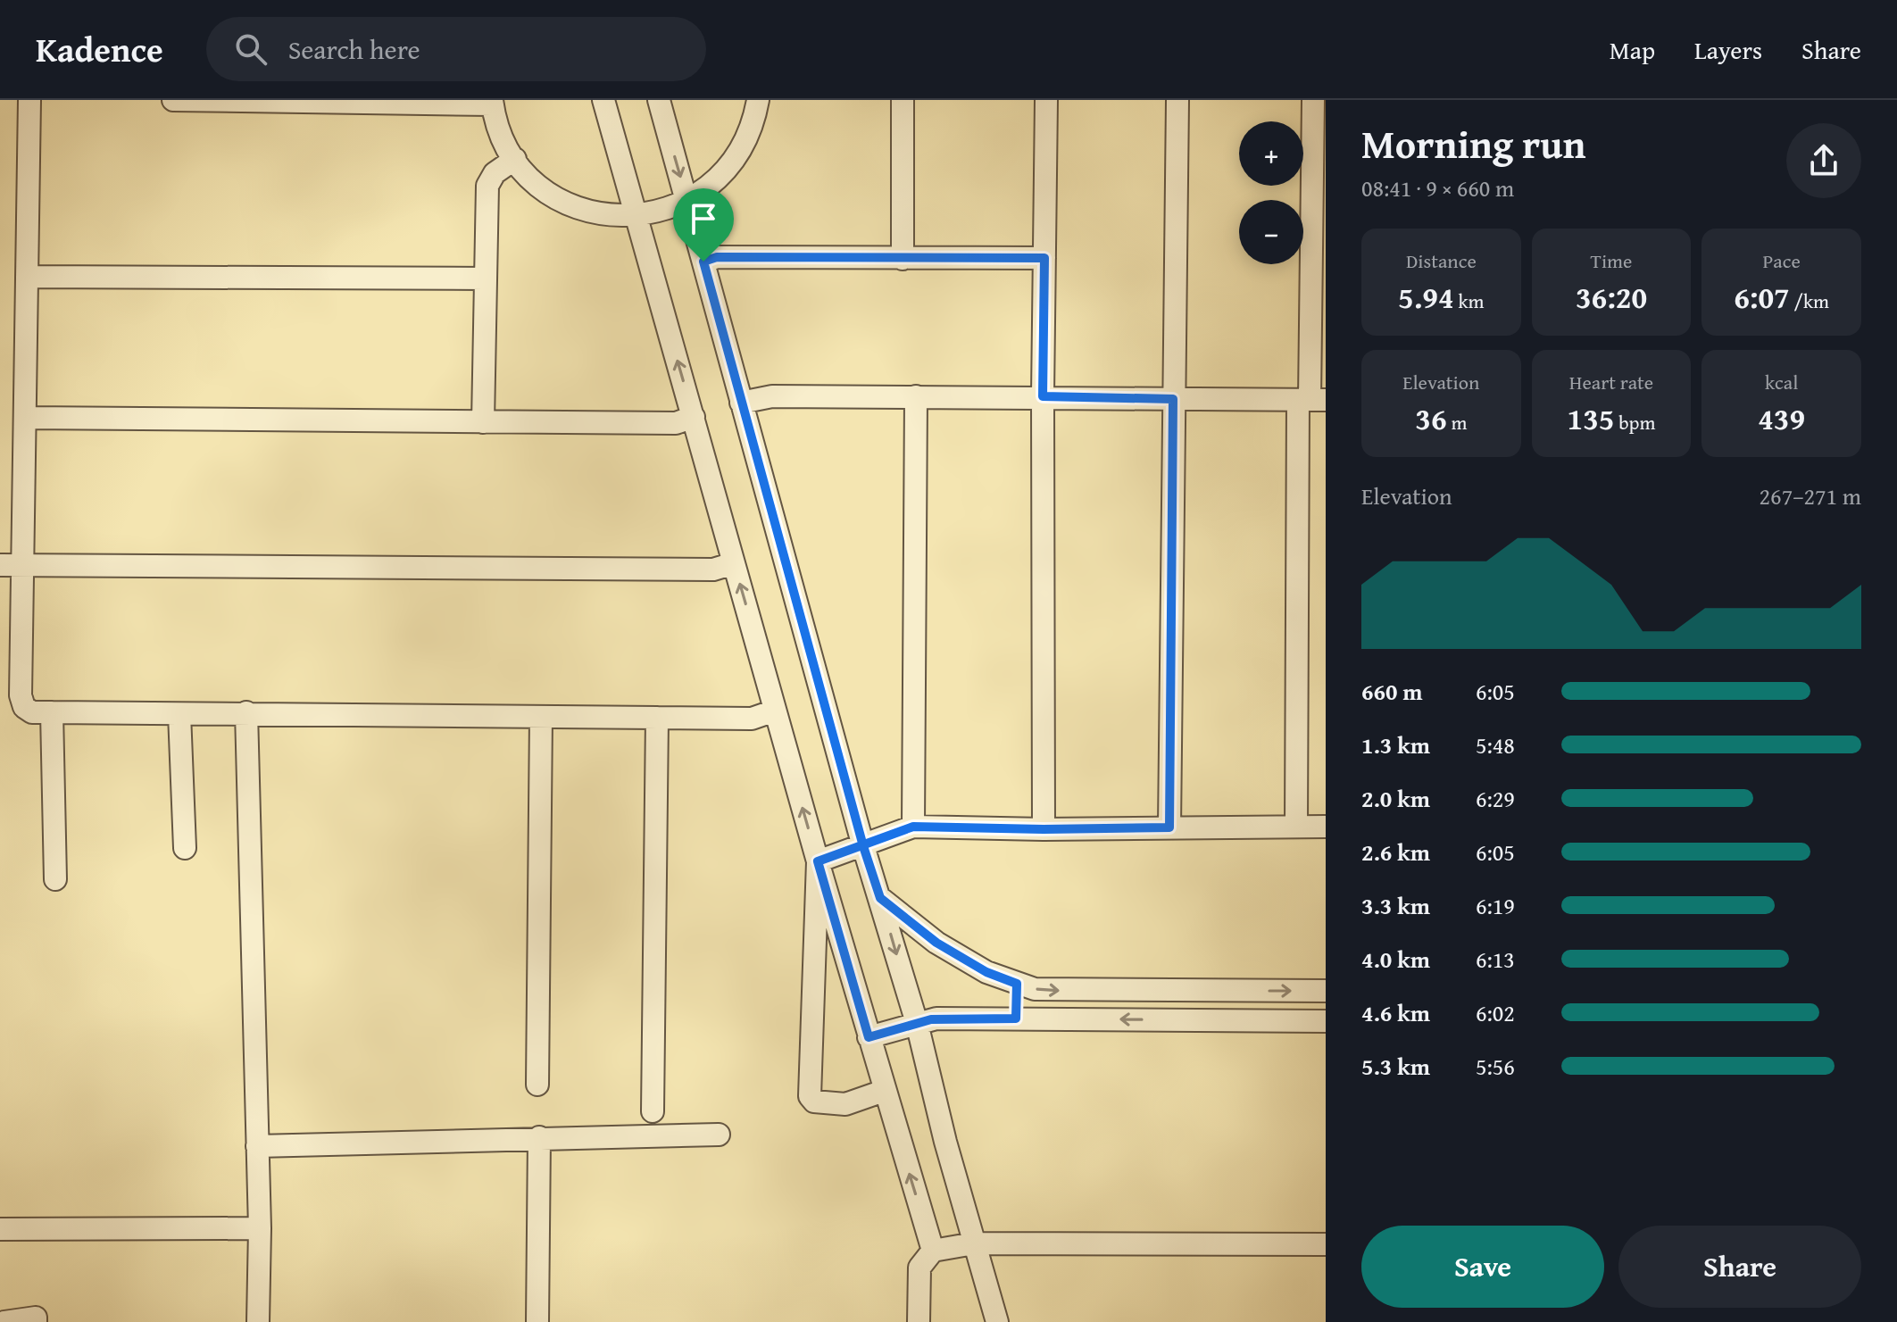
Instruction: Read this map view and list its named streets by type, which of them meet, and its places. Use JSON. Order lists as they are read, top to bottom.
{
  "page": {
    "header": "Kadence",
    "search": "Search here",
    "nav": ["Map", "Layers", "Share"],
    "heading": ["Morning run", "08:41 · 9 × 660 m"],
    "map_buttons": ["+", "−"],
    "stats": [
      ["Distance", "5.94 km"],
      ["Time", "36:20"],
      ["Pace", "6:07 /km"],
      ["Elevation", "36 m"],
      ["Heart rate", "135 bpm"],
      ["kcal", "439"]
    ],
    "chart": ["Elevation", "267–271 m"],
    "list": [
      {
        "name": "660 m",
        "note": "6:05"
      },
      {
        "name": "1.3 km",
        "note": "5:48"
      },
      {
        "name": "2.0 km",
        "note": "6:29"
      },
      {
        "name": "2.6 km",
        "note": "6:05"
      },
      {
        "name": "3.3 km",
        "note": "6:19"
      },
      {
        "name": "4.0 km",
        "note": "6:13"
      },
      {
        "name": "4.6 km",
        "note": "6:02"
      },
      {
        "name": "5.3 km",
        "note": "5:56"
      }
    ],
    "buttons": ["Save", "Share"]
  }
}
